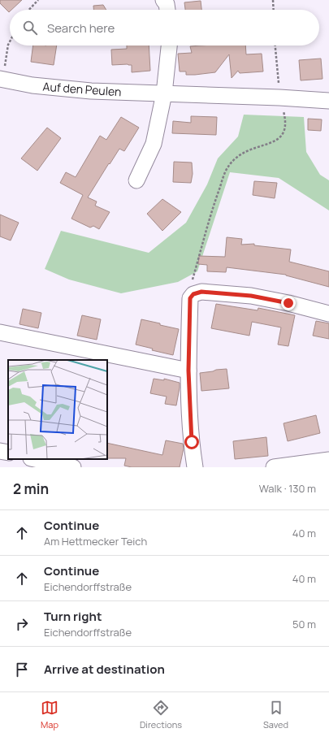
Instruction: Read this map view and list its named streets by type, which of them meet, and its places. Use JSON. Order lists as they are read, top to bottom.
{
  "streets": {
    "street": ["Auf den Peulen"]
  },
  "page": {
    "search": "Search here",
    "heading": ["2 min", "Walk · 130 m"],
    "list": [
      ["Continue", "Am Hettmecker Teich", "40 m"],
      ["Continue", "Eichendorffstraße", "40 m"],
      ["Turn right", "Eichendorffstraße", "50 m"],
      "Arrive at destination"
    ],
    "nav": ["Map", "Directions", "Saved"]
  }
}
